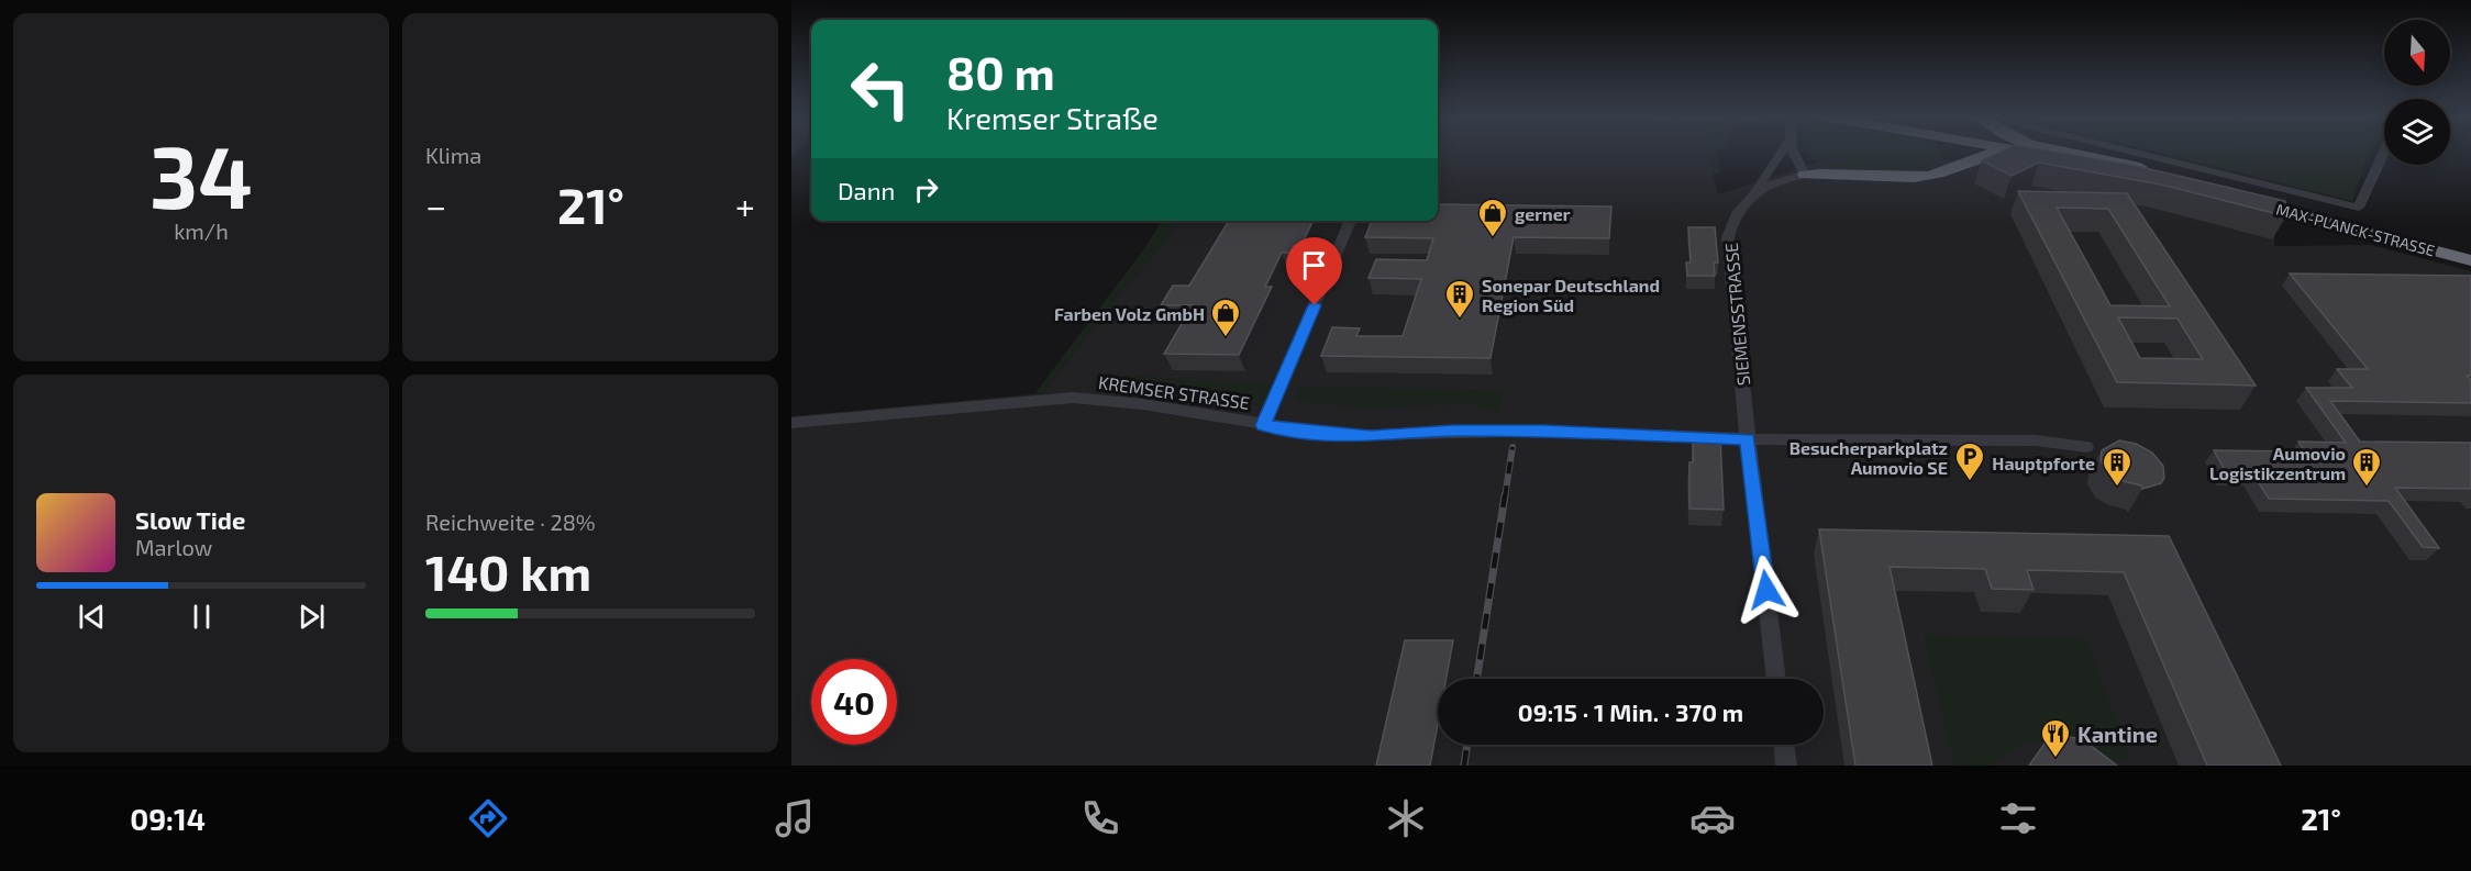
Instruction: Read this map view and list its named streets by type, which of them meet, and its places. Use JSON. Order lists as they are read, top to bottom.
{
  "streets": {
    "highway": ["MAX-PLANCK-STRASSE"],
    "street": ["SIEMENSSTRASSE", "KREMSER STRASSE"]
  },
  "crossings": [
    ["SIEMENSSTRASSE", "KREMSER STRASSE"]
  ],
  "places": {
    "shop": ["gerner", "Farben Volz GmbH"],
    "building": ["Sonepar Deutschland Region Süd", "Hauptpforte", "Aumovio Logistikzentrum"],
    "parking": ["Besucherparkplatz Aumovio SE"],
    "restaurant": ["Kantine"]
  },
  "north": "bottom",
  "page": {
    "tile": [
      ["34", "km/h"],
      "Klima",
      ["Reichweite · 28%", "140 km"]
    ],
    "turn": ["80 m", "Kremser Straße"],
    "then": "Dann",
    "heat": ["−", "21°", "+"],
    "song": ["Slow Tide", "Marlow"],
    "limit": "40",
    "trip": "09:15 · 1 Min. · 370 m",
    "tabs": ["09:14", "21°"]
  }
}
